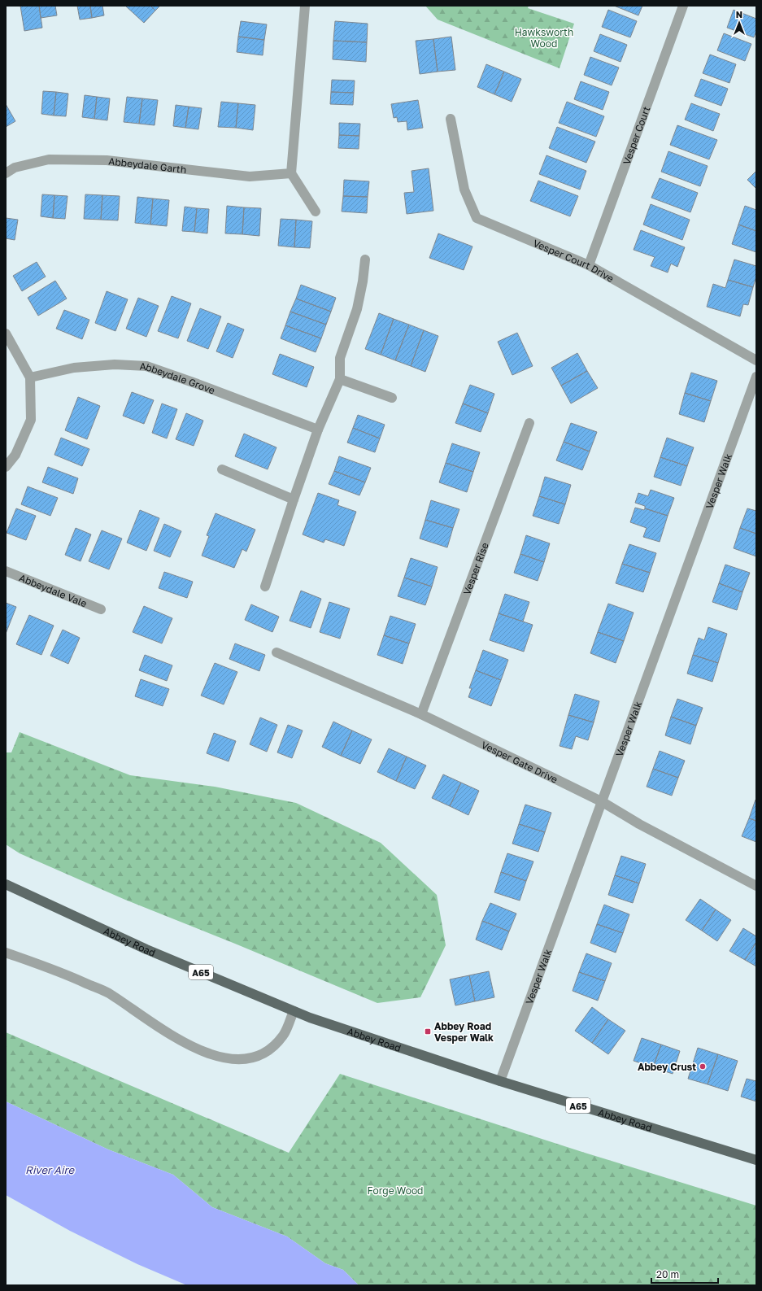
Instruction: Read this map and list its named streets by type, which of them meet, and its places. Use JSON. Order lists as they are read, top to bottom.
{
  "streets": {
    "main road": ["Abbey Road", "A65"],
    "street": [
      "Vesper Court",
      "Abbeydale Garth",
      "Vesper Court Drive",
      "Abbeydale Grove",
      "Vesper Walk",
      "Vesper Rise",
      "Abbeydale Vale",
      "Vesper Gate Drive"
    ]
  },
  "crossings": [
    ["Vesper Court", "Vesper Court Drive"],
    ["Vesper Walk", "Vesper Gate Drive"],
    ["Vesper Walk", "Abbey Road"],
    ["Vesper Rise", "Vesper Gate Drive"]
  ],
  "water": ["River Aire"],
  "parks": ["Hawksworth Wood", "Forge Wood"],
  "places": {
    "transit": ["Abbey Road Vesper Walk"],
    "other": ["Abbey Crust"]
  },
  "scale_bar": "20 m",
  "north": "top"
}
